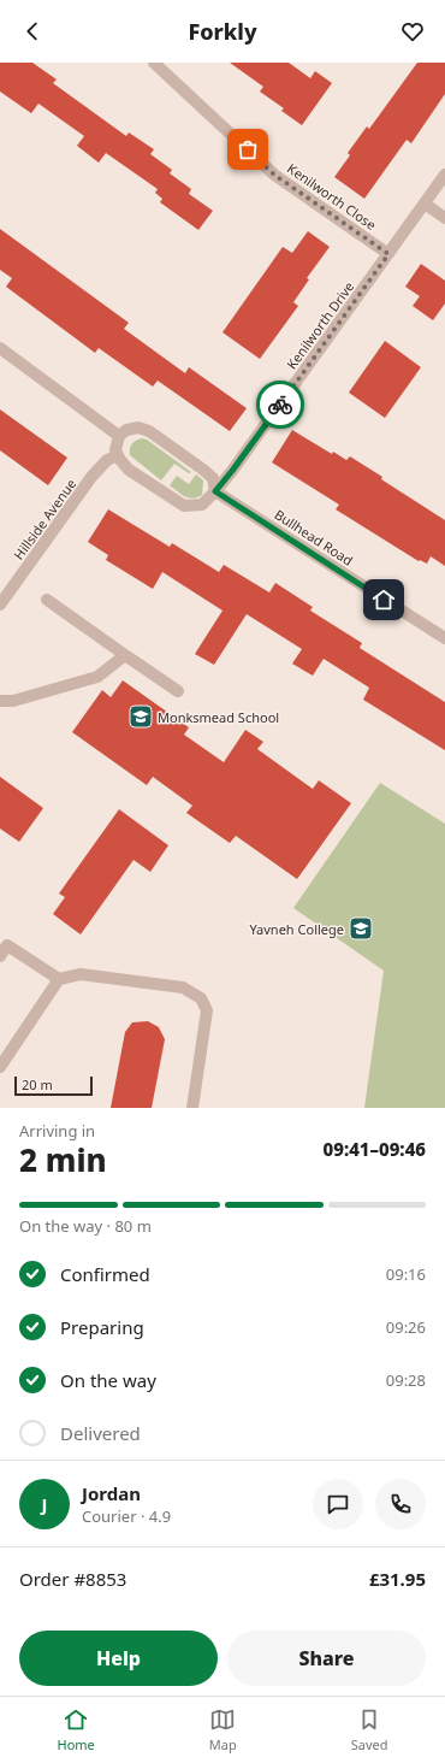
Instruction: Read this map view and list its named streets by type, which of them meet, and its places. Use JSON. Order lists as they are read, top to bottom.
{
  "streets": {
    "street": [
      "Kenilworth Close",
      "Kenilworth Drive",
      "Hillside Avenue",
      "Bullhead Road"
    ]
  },
  "crossings": [
    ["Kenilworth Close", "Kenilworth Drive"],
    ["Kenilworth Drive", "Bullhead Road"]
  ],
  "places": {
    "school or university": ["Monksmead School", "Yavneh College"]
  },
  "scale_bar": "20 m",
  "page": {
    "header": "Forkly",
    "scale": "20 m",
    "heading": ["2 min", "Arriving in", "09:41–09:46"],
    "panel": [
      "Jordan",
      "Courier · 4.9",
      "Order #8853",
      "£31.95"
    ],
    "bar": "On the way · 80 m",
    "list": [
      ["Confirmed", "09:16"],
      ["Preparing", "09:26"],
      ["On the way", "09:28"],
      "Delivered"
    ],
    "round": "J",
    "buttons": ["Help", "Share"],
    "tabs": ["Home", "Map", "Saved"]
  }
}
